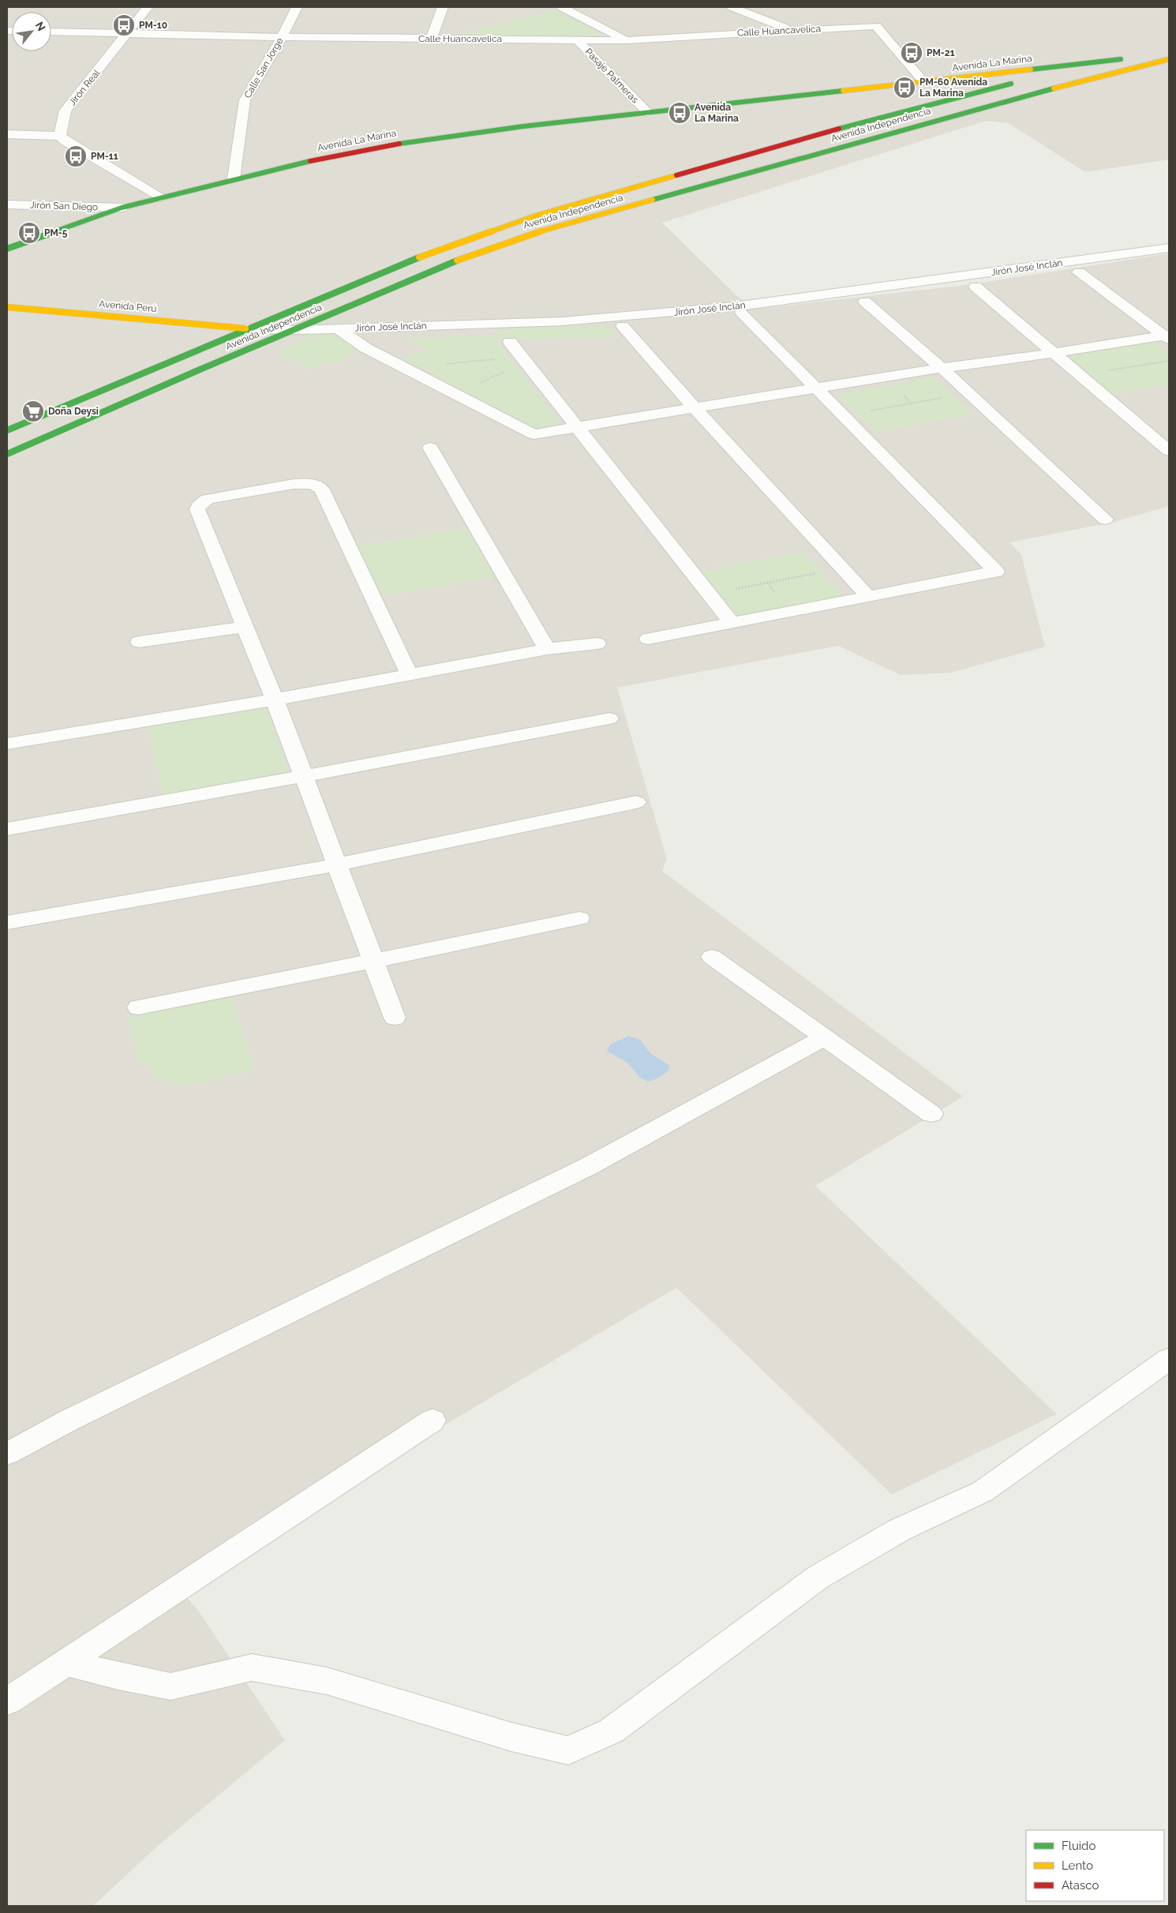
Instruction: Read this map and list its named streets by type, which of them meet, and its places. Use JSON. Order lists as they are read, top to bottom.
{
  "streets": {
    "main road": ["Avenida La Marina", "Avenida Independencia", "Avenida Perú"],
    "street": [
      "Calle Huancavelica",
      "Calle San Jorge",
      "Pasaje Palmeras",
      "Jirón Real",
      "Jirón San Diego",
      "Jirón José Inclán"
    ]
  },
  "crossings": [
    ["Calle Huancavelica", "Avenida La Marina"],
    ["Calle Huancavelica", "Calle San Jorge"],
    ["Calle Huancavelica", "Pasaje Palmeras"],
    ["Calle Huancavelica", "Jirón Real"],
    ["Avenida La Marina", "Calle San Jorge"],
    ["Avenida La Marina", "Pasaje Palmeras"],
    ["Avenida La Marina", "Avenida Independencia"],
    ["Avenida La Marina", "Jirón San Diego"],
    ["Avenida Independencia", "Jirón José Inclán"],
    ["Avenida Independencia", "Avenida Perú"],
    ["Jirón José Inclán", "Avenida Perú"]
  ],
  "places": {
    "bus stop": [
      "PM-10",
      "PM-21",
      "PM-60 Avenida La Marina",
      "Avenida La Marina",
      "PM-11",
      "PM-5"
    ],
    "supermarket": ["Doña Deysi"]
  },
  "legend": ["Fluido", "Lento", "Atasco"],
  "north": "top right"
}
